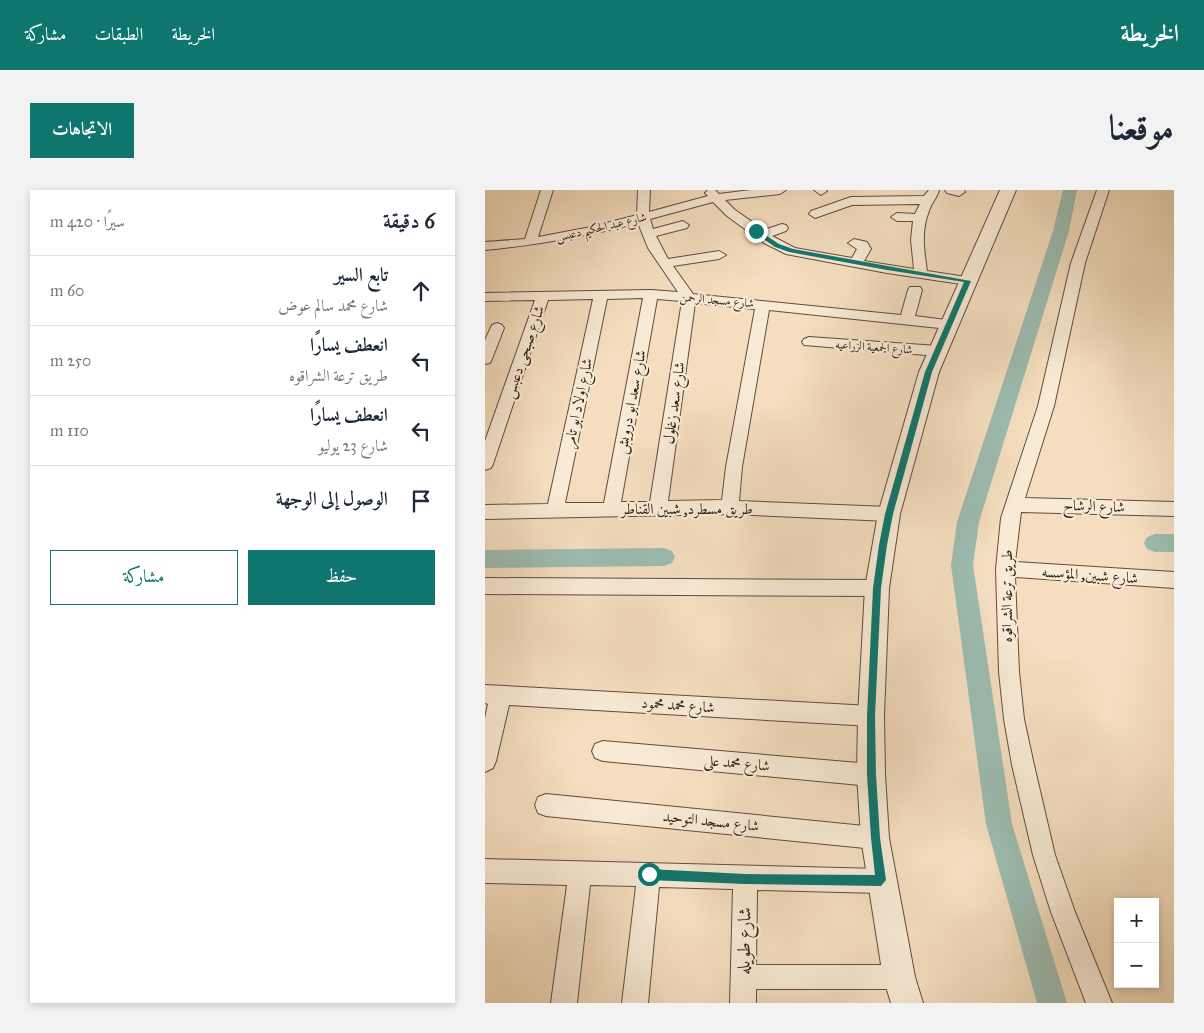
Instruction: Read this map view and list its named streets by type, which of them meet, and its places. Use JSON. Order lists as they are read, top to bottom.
{
  "streets": {
    "street": [
      "شارع عبد الحكيم دعبس",
      "شارع مسجد الرحمن",
      "شارع الجمعية الزراعيه",
      "شارع صبحى دعبس",
      "شارع سعد ابو درويش",
      "شارع اولاد ابو تامر",
      "شارع سعد زغلول",
      "شارع الرشاح",
      "طريق مسطرد, شبين القناطر",
      "شارع شبين, المؤسسه",
      "طريق ترعة الشراقوه",
      "شارع محمد محمود",
      "شارع محمد على",
      "شارع مسجد التوحيد",
      "شارع طويله"
    ]
  },
  "crossings": [
    ["شارع مسجد الرحمن", "شارع صبحى دعبس"],
    ["شارع مسجد الرحمن", "شارع سعد ابو درويش"],
    ["شارع مسجد الرحمن", "شارع اولاد ابو تامر"],
    ["شارع مسجد الرحمن", "شارع سعد زغلول"],
    ["شارع سعد ابو درويش", "طريق مسطرد, شبين القناطر"],
    ["شارع اولاد ابو تامر", "طريق مسطرد, شبين القناطر"],
    ["شارع سعد زغلول", "طريق مسطرد, شبين القناطر"],
    ["شارع الرشاح", "طريق ترعة الشراقوه"],
    ["شارع شبين, المؤسسه", "طريق ترعة الشراقوه"]
  ],
  "page": {
    "header": "الخريطة",
    "nav": ["الخريطة", "الطبقات", "مشاركة"],
    "title": "موقعنا",
    "buttons": [
      "الاتجاهات",
      ["حفظ", "مشاركة"]
    ],
    "heading": ["6 دقيقة", "سيرًا · 420 m"],
    "list": [
      ["تابع السير", "شارع محمد سالم عوض", "60 m"],
      ["انعطف يسارًا", "طريق ترعة الشراقوه", "250 m"],
      ["انعطف يسارًا", "شارع 23 يوليو", "110 m"],
      "الوصول إلى الوجهة"
    ],
    "map_buttons": ["+", "−"]
  }
}
